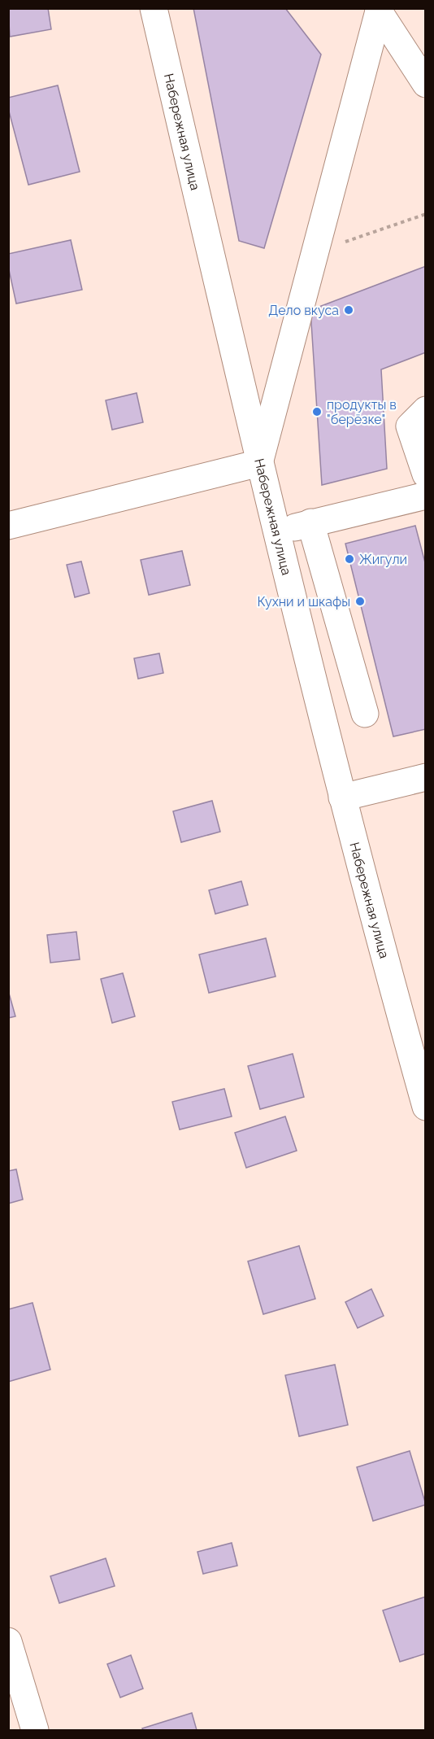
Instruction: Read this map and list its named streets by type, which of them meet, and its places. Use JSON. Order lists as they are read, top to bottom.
{
  "streets": {
    "street": ["Набережная улица"]
  },
  "places": [
    "Дело вкуса",
    "продукты в \"берёзке\"",
    "Жигули",
    "Кухни и шкафы"
  ]
}
